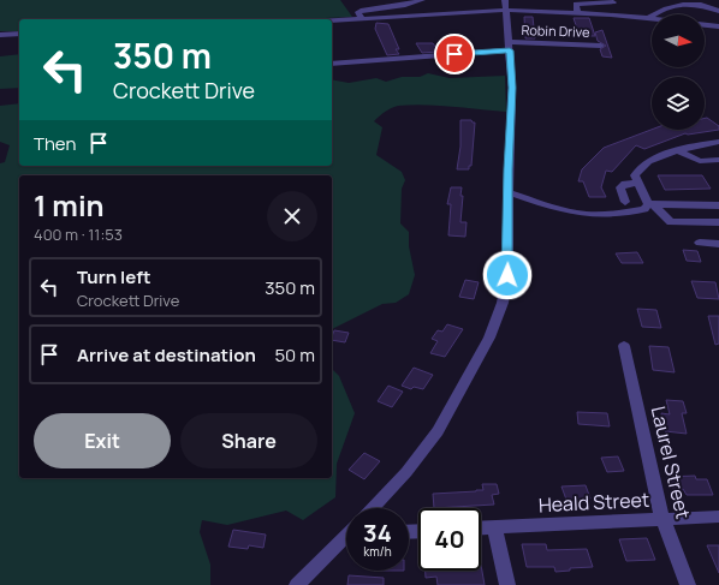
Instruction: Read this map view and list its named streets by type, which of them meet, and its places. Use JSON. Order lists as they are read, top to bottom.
{
  "streets": {
    "street": ["Robin Drive", "Laurel Street", "Heald Street"]
  },
  "crossings": [
    ["Laurel Street", "Heald Street"]
  ],
  "north": "right",
  "page": {
    "turn": ["350 m", "Crockett Drive"],
    "then": "Then",
    "heading": ["1 min", "400 m · 11:53"],
    "list": [
      {
        "name": "Turn left",
        "note": "Crockett Drive",
        "value": "350 m"
      },
      {
        "name": "Arrive at destination",
        "value": "50 m"
      }
    ],
    "buttons": ["Exit", "Share"],
    "speed": "34 km/h",
    "limit": "40"
  }
}
